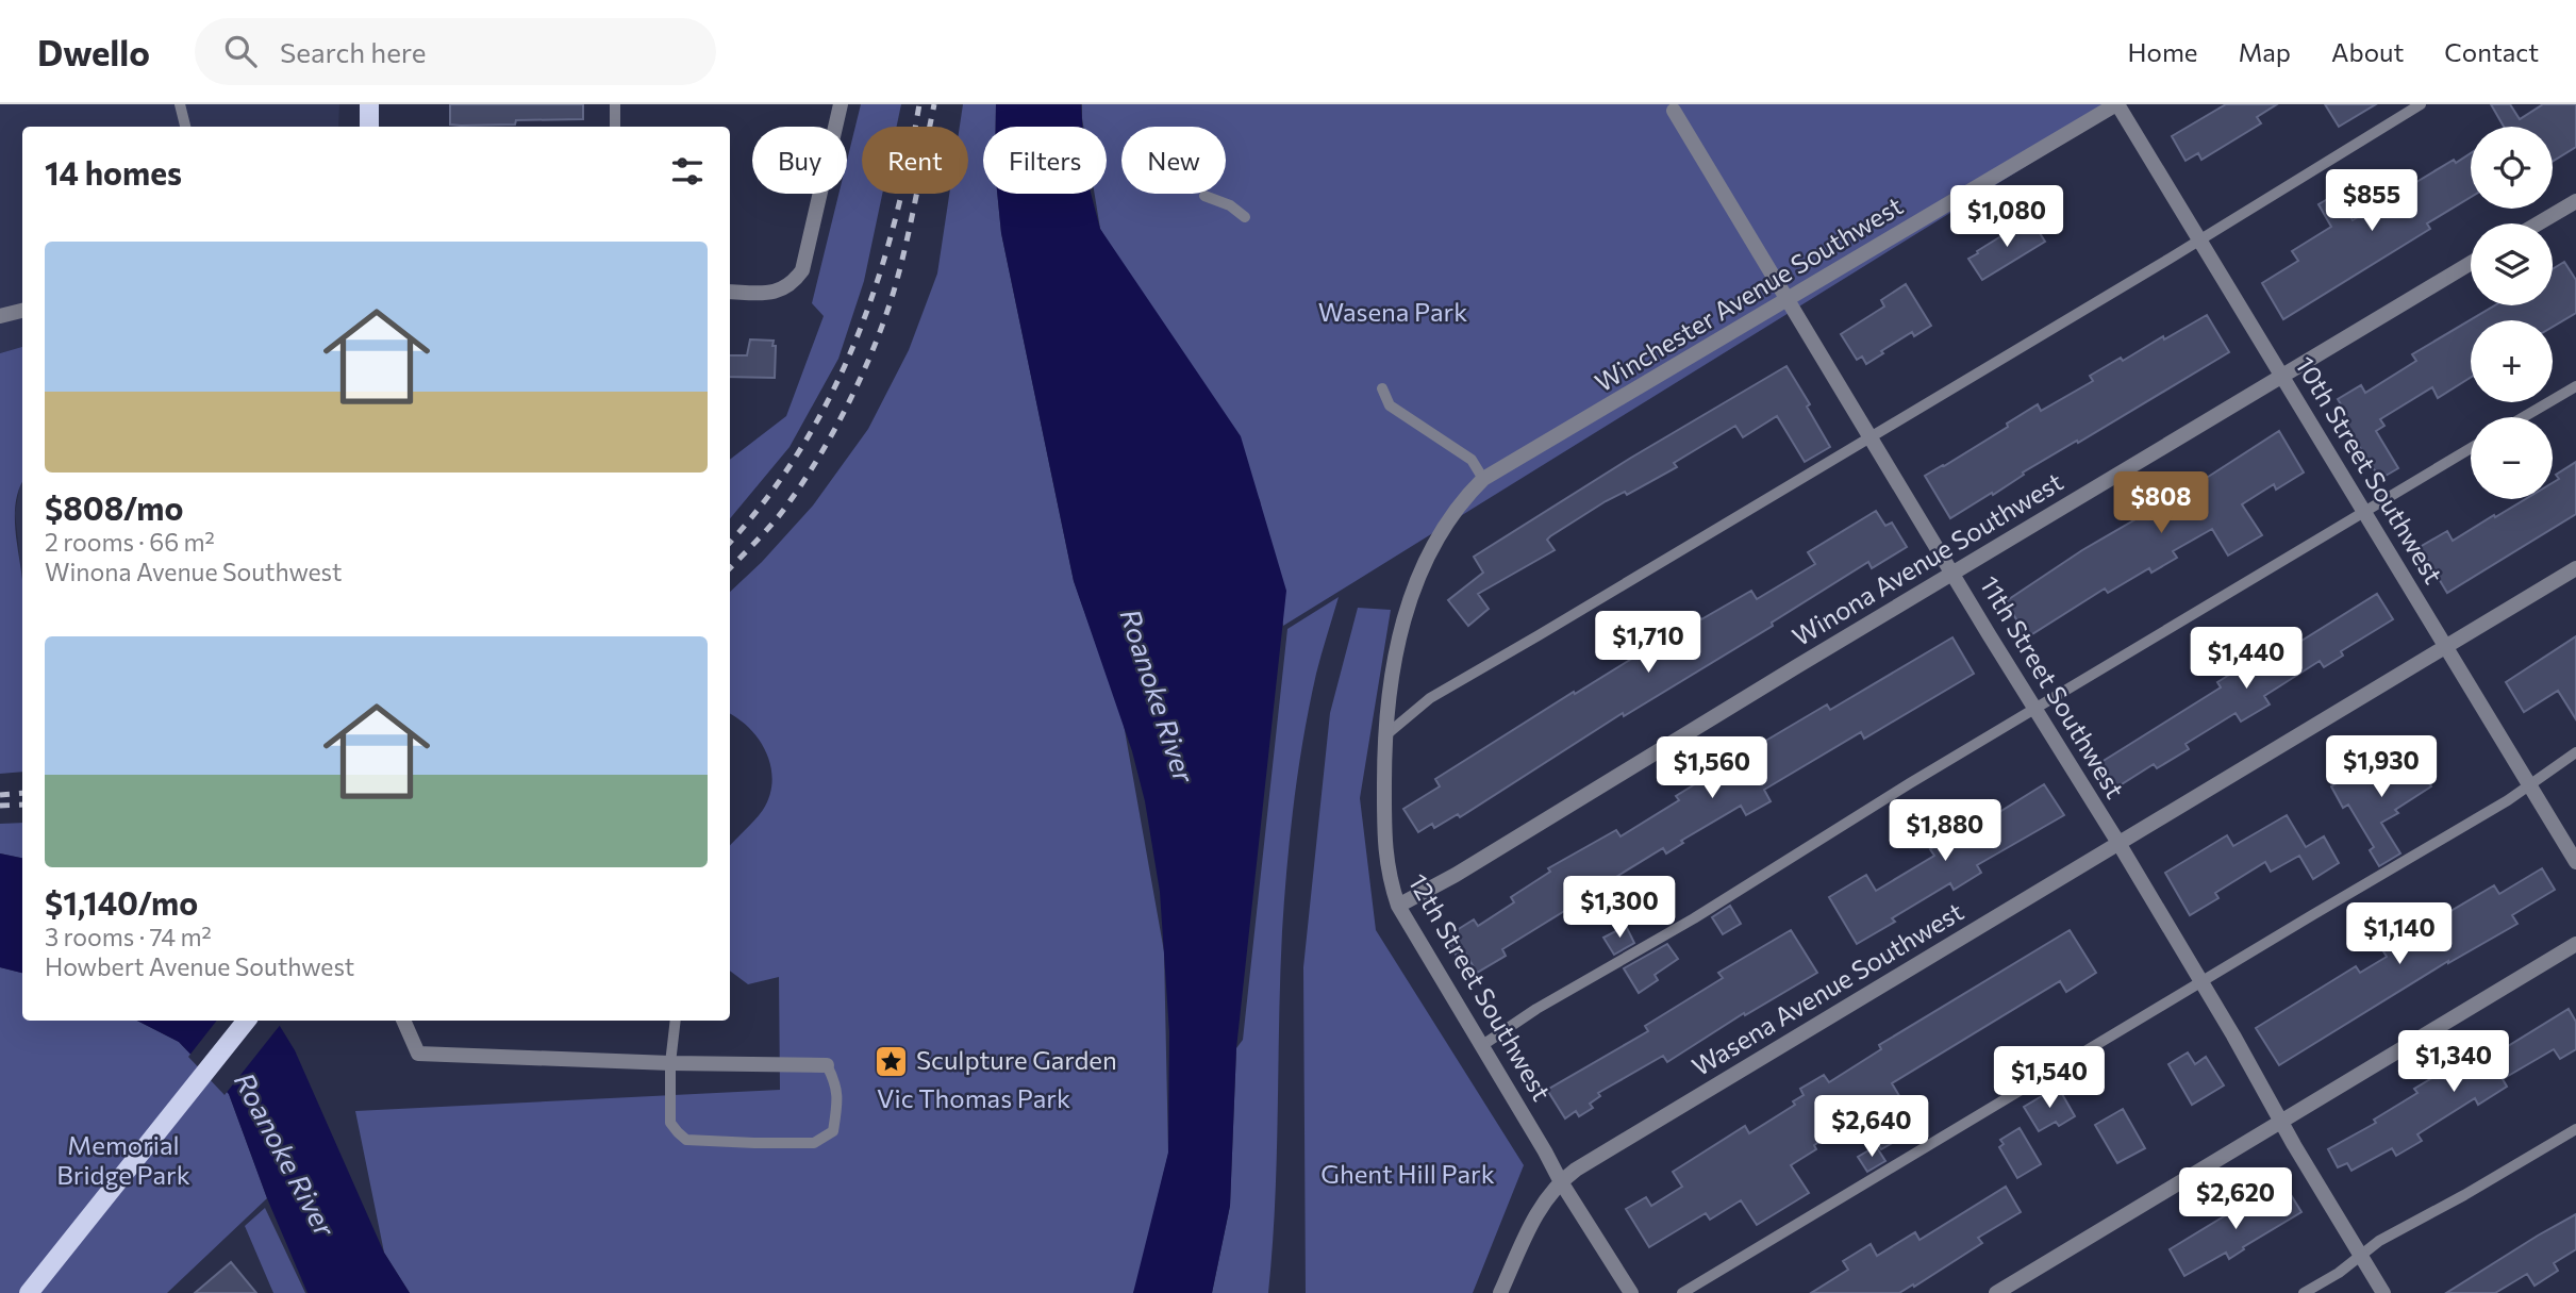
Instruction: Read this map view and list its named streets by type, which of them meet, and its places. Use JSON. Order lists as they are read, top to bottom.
{
  "streets": {
    "street": [
      "Winchester Avenue Southwest",
      "10th Street Southwest",
      "Winona Avenue Southwest",
      "11th Street Southwest",
      "12th Street Southwest",
      "Wasena Avenue Southwest"
    ]
  },
  "crossings": [
    ["Winchester Avenue Southwest", "10th Street Southwest"],
    ["Winchester Avenue Southwest", "11th Street Southwest"],
    ["Winchester Avenue Southwest", "12th Street Southwest"],
    ["10th Street Southwest", "Winona Avenue Southwest"],
    ["10th Street Southwest", "Wasena Avenue Southwest"],
    ["Winona Avenue Southwest", "11th Street Southwest"],
    ["Winona Avenue Southwest", "12th Street Southwest"],
    ["11th Street Southwest", "Wasena Avenue Southwest"],
    ["12th Street Southwest", "Wasena Avenue Southwest"]
  ],
  "water": ["Roanoke River"],
  "parks": [
    "Wasena Park",
    "Vic Thomas Park",
    "Memorial Bridge Park",
    "Ghent Hill Park"
  ],
  "places": {
    "place": ["Sculpture Garden"]
  },
  "page": {
    "header": "Dwello",
    "search": "Search here",
    "nav": [
      "Home",
      "Map",
      "About",
      "Contact"
    ],
    "map_buttons": ["+", "−"],
    "chip": [
      "Buy",
      "Rent",
      "Filters",
      "New"
    ],
    "heading": "14 homes",
    "price": [
      "$855",
      "$1,080",
      "$808",
      "$1,710",
      "$1,440",
      "$1,930",
      "$1,560",
      "$1,880",
      "$1,300",
      "$1,140",
      "$1,340",
      "$1,540",
      "$2,640",
      "$2,620"
    ],
    "list": [
      {
        "name": "$808/mo",
        "note": "2 rooms · 66 m² · Winona Avenue Southwest"
      },
      {
        "name": "$1,140/mo",
        "note": "3 rooms · 74 m² · Howbert Avenue Southwest"
      }
    ]
  }
}
